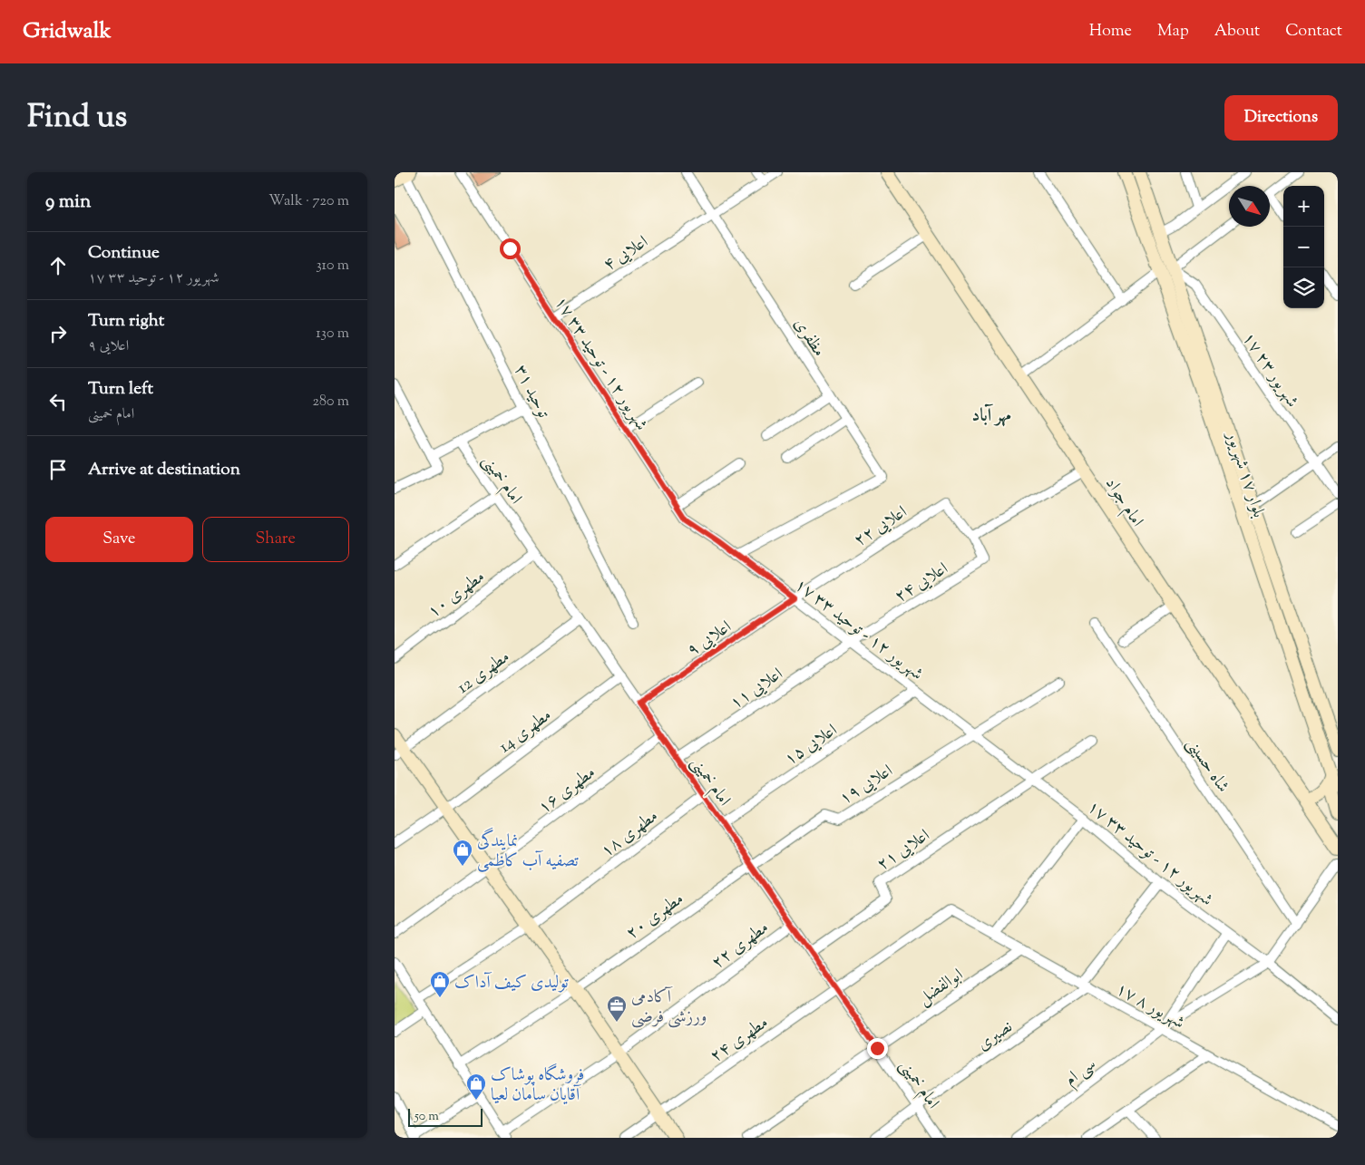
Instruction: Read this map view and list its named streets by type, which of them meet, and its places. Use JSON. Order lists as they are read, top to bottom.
{
  "streets": {
    "main road": ["بلوار ۱۷ شهریور", "امام جواد"],
    "street": [
      "اعلایی ۴",
      "مظفری",
      "۱۷ شهریور ۱۲ - توحید ۳۳",
      "۱۷ شهریور ۲۳",
      "توحید ۳۱",
      "امام خمینی",
      "اعلایی ۲۲",
      "اعلایی ۲۴",
      "مطهری ۱۰",
      "اعلایی ۹",
      "مطهری 12",
      "اعلایی ۱۱",
      "مطهری 14",
      "اعلایی ۱۵",
      "شاه حسینی",
      "اعلایی ۱۹",
      "مطهری ۱۶",
      "مطهری ۱۸",
      "اعلایی ۲۱",
      "مطهری ۲۰",
      "مطهری ۲۲",
      "ابوالفضل",
      "۱۷ شهریور ۸",
      "نصیری",
      "مطهری ۲۴",
      "سی ام"
    ]
  },
  "crossings": [
    ["اعلایی ۴", "مظفری"],
    ["اعلایی ۴", "۱۷ شهریور ۱۲ - توحید ۳۳"],
    ["مظفری", "۱۷ شهریور ۱۲ - توحید ۳۳"],
    ["۱۷ شهریور ۱۲ - توحید ۳۳", "اعلایی ۲۲"],
    ["۱۷ شهریور ۱۲ - توحید ۳۳", "اعلایی ۲۴"],
    ["۱۷ شهریور ۱۲ - توحید ۳۳", "اعلایی ۹"],
    ["۱۷ شهریور ۱۲ - توحید ۳۳", "اعلایی ۱۱"],
    ["۱۷ شهریور ۱۲ - توحید ۳۳", "اعلایی ۱۵"],
    ["۱۷ شهریور ۱۲ - توحید ۳۳", "اعلایی ۱۹"],
    ["۱۷ شهریور ۱۲ - توحید ۳۳", "اعلایی ۲۱"],
    ["۱۷ شهریور ۱۲ - توحید ۳۳", "نصیری"],
    ["۱۷ شهریور ۲۳", "بلوار ۱۷ شهریور"],
    ["امام خمینی", "مطهری ۱۰"],
    ["امام خمینی", "اعلایی ۹"],
    ["امام خمینی", "مطهری 12"],
    ["امام خمینی", "اعلایی ۱۱"],
    ["امام خمینی", "مطهری 14"],
    ["امام خمینی", "اعلایی ۱۵"],
    ["امام خمینی", "اعلایی ۱۹"],
    ["امام خمینی", "مطهری ۱۶"],
    ["امام خمینی", "مطهری ۱۸"],
    ["امام خمینی", "اعلایی ۲۱"],
    ["امام خمینی", "مطهری ۲۰"],
    ["امام خمینی", "مطهری ۲۲"],
    ["امام خمینی", "ابوالفضل"],
    ["امام خمینی", "نصیری"],
    ["امام خمینی", "مطهری ۲۴"],
    ["اعلایی ۲۲", "اعلایی ۲۴"],
    ["اعلایی ۲۲", "اعلایی ۹"],
    ["اعلایی ۲۴", "اعلایی ۱۱"],
    ["اعلایی ۱۹", "مطهری ۲۰"],
    ["ابوالفضل", "۱۷ شهریور ۸"],
    ["۱۷ شهریور ۸", "نصیری"],
    ["۱۷ شهریور ۸", "مطهری ۲۴"],
    ["۱۷ شهریور ۸", "سی ام"]
  ],
  "districts": ["مهر آباد"],
  "places": {
    "shop": ["نمایندگی تصفیه آب کاظمی", "تولیدی کیف آداک", "فروشگاه پوشاک آقایان سامان لعیا"],
    "office": ["آکادمی ورزشی فرضی"]
  },
  "scale_bar": "50 m",
  "north": "bottom right",
  "page": {
    "header": "Gridwalk",
    "nav": [
      "Home",
      "Map",
      "About",
      "Contact"
    ],
    "title": "Find us",
    "buttons": [
      "Directions",
      ["Save", "Share"]
    ],
    "heading": ["9 min", "Walk · 720 m"],
    "map_buttons": ["+", "−"],
    "list": [
      ["Continue", "۱۷ شهریور ۱۲ - توحید ۳۳", "310 m"],
      ["Turn right", "اعلایی ۹", "130 m"],
      ["Turn left", "امام خمینی", "280 m"],
      "Arrive at destination"
    ],
    "scale": "50 m"
  }
}
